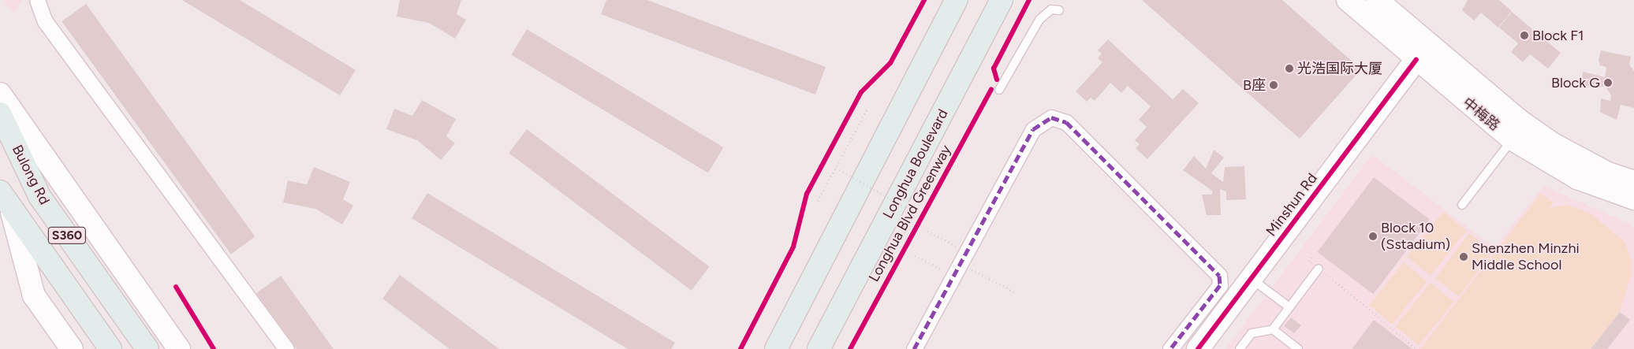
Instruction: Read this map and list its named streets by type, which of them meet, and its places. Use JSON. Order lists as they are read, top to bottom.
{
  "streets": {
    "main road": [
      "中梅路",
      "Longhua Boulevard",
      "Bulong Rd",
      "Minshun Rd",
      "S360"
    ],
    "cycle path": ["Longhua Blvd Greenway"]
  },
  "crossings": [
    ["中梅路", "Minshun Rd"]
  ],
  "places": [
    "Block F1",
    "光浩国际大厦",
    "Block G",
    "B座",
    "Block 10 (Sstadium)",
    "Shenzhen Minzhi Middle School"
  ]
}
